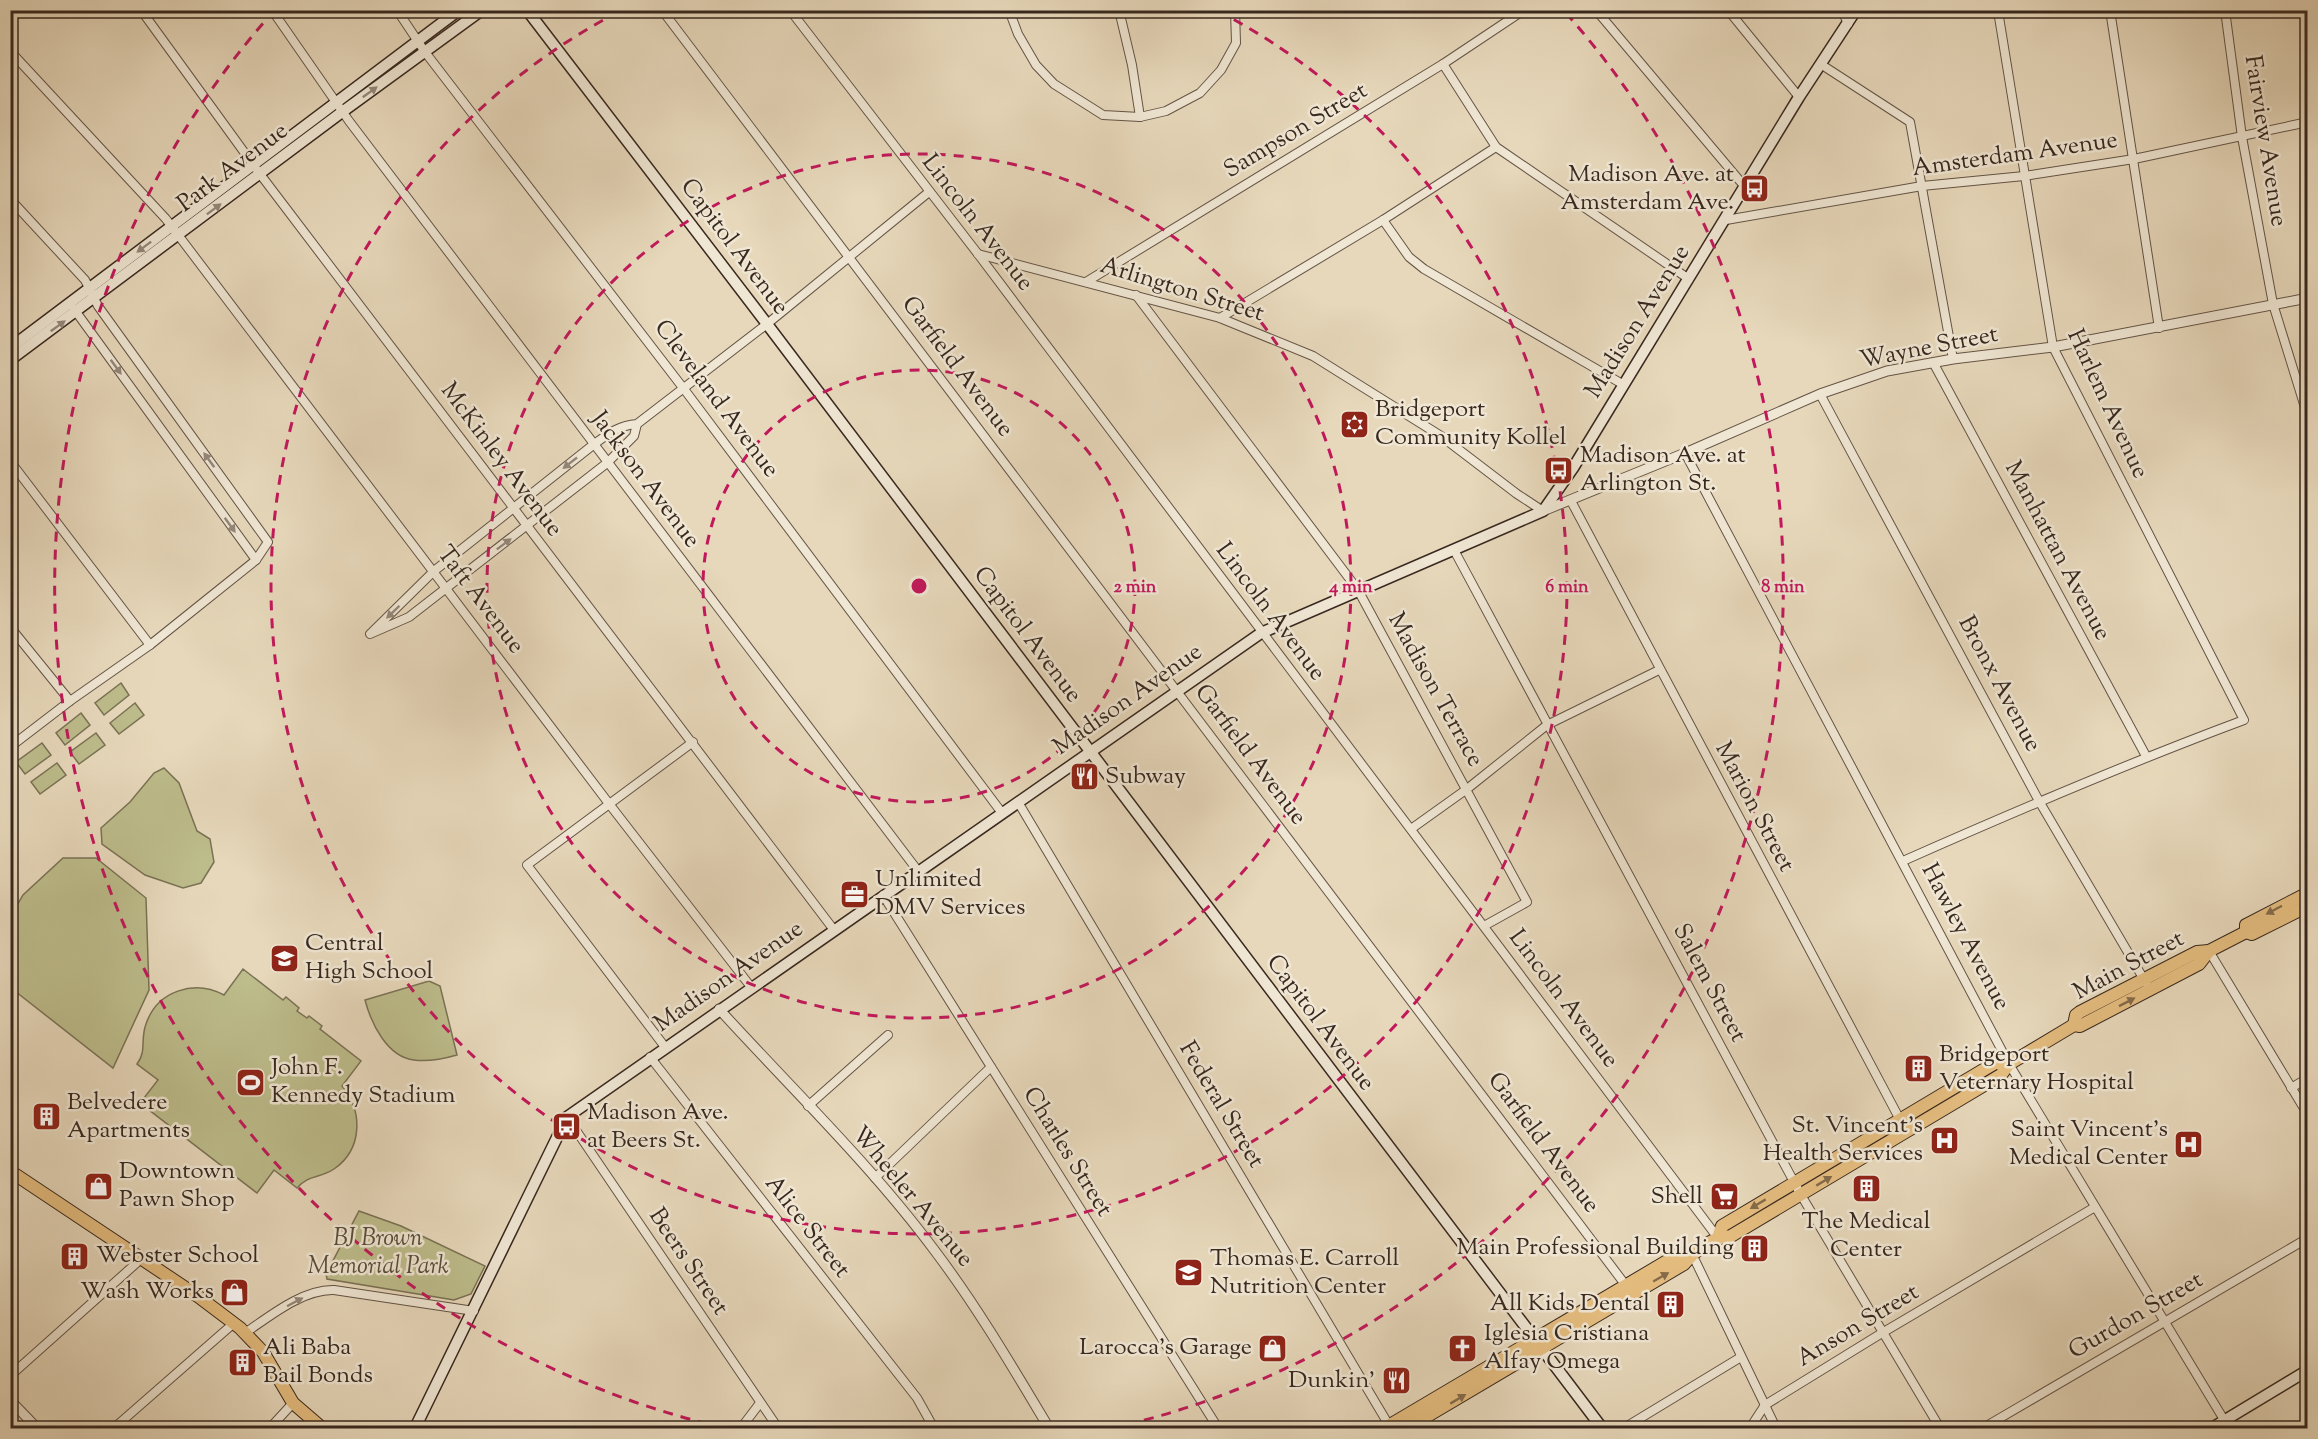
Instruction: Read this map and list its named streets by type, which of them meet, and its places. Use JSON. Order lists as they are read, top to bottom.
{
  "streets": {
    "main road": [
      "Park Avenue",
      "Capitol Avenue",
      "Madison Avenue",
      "Main Street"
    ],
    "street": [
      "Sampson Street",
      "Fairview Avenue",
      "Amsterdam Avenue",
      "Lincoln Avenue",
      "Arlington Street",
      "Wayne Street",
      "Garfield Avenue",
      "Cleveland Avenue",
      "Harlem Avenue",
      "McKinley Avenue",
      "Jackson Avenue",
      "Manhattan Avenue",
      "Taft Avenue",
      "Bronx Avenue",
      "Madison Terrace",
      "Marion Street",
      "Hawley Avenue",
      "Salem Street",
      "Federal Street",
      "Charles Street",
      "Wheeler Avenue",
      "Alice Street",
      "Beers Street",
      "Gurdon Street",
      "Anson Street"
    ]
  },
  "crossings": [
    ["Sampson Street", "Arlington Street"],
    ["Fairview Avenue", "Amsterdam Avenue"],
    ["Fairview Avenue", "Wayne Street"],
    ["Amsterdam Avenue", "Madison Avenue"],
    ["Amsterdam Avenue", "Harlem Avenue"],
    ["Park Avenue", "Cleveland Avenue"],
    ["Park Avenue", "McKinley Avenue"],
    ["Park Avenue", "Jackson Avenue"],
    ["Park Avenue", "Taft Avenue"],
    ["Lincoln Avenue", "Arlington Street"],
    ["Lincoln Avenue", "Madison Avenue"],
    ["Lincoln Avenue", "Madison Terrace"],
    ["Lincoln Avenue", "Main Street"],
    ["Capitol Avenue", "Madison Avenue"],
    ["Capitol Avenue", "Main Street"],
    ["Arlington Street", "Madison Avenue"],
    ["Arlington Street", "Wayne Street"],
    ["Arlington Street", "Madison Terrace"],
    ["Madison Avenue", "Wayne Street"],
    ["Madison Avenue", "Garfield Avenue"],
    ["Madison Avenue", "Cleveland Avenue"],
    ["Madison Avenue", "McKinley Avenue"],
    ["Madison Avenue", "Jackson Avenue"],
    ["Madison Avenue", "Taft Avenue"],
    ["Madison Avenue", "Madison Terrace"],
    ["Madison Avenue", "Salem Street"],
    ["Madison Avenue", "Federal Street"],
    ["Madison Avenue", "Charles Street"],
    ["Madison Avenue", "Wheeler Avenue"],
    ["Madison Avenue", "Alice Street"],
    ["Madison Avenue", "Beers Street"],
    ["Wayne Street", "Harlem Avenue"],
    ["Wayne Street", "Manhattan Avenue"],
    ["Wayne Street", "Bronx Avenue"],
    ["Wayne Street", "Marion Street"],
    ["Wayne Street", "Hawley Avenue"],
    ["Garfield Avenue", "Main Street"],
    ["Harlem Avenue", "Manhattan Avenue"],
    ["Bronx Avenue", "Main Street"],
    ["Marion Street", "Main Street"],
    ["Hawley Avenue", "Main Street"],
    ["Hawley Avenue", "Gurdon Street"],
    ["Hawley Avenue", "Anson Street"],
    ["Main Street", "Salem Street"],
    ["Main Street", "Federal Street"],
    ["Salem Street", "Anson Street"]
  ],
  "parks": ["BJ Brown Memorial Park"],
  "places": {
    "bus stop": ["Madison Ave. at Amsterdam Ave.", "Madison Ave. at Arlington St.", "Madison Ave. at Beers St."],
    "synagogue": ["Bridgeport Community Kollel"],
    "restaurant": ["Subway", "Dunkin'"],
    "office": ["Unlimited DMV Services"],
    "school or university": ["Central High School", "Thomas E. Carroll Nutrition Center"],
    "building": [
      "Bridgeport Veternary Hospital",
      "Belvedere Apartments",
      "The Medical Center",
      "Main Professional Building",
      "Webster School",
      "All Kids Dental",
      "Ali Baba Bail Bonds"
    ],
    "sports": ["John F. Kennedy Stadium"],
    "hospital": ["St. Vincent's Health Services", "Saint Vincent's Medical Center"],
    "shop": ["Downtown Pawn Shop", "Wash Works", "Larocca's Garage"],
    "supermarket": ["Shell"],
    "church": ["Iglesia Cristiana Alfay Omega"]
  },
  "rings": [
    "2 min",
    "4 min",
    "6 min",
    "8 min"
  ]
}
